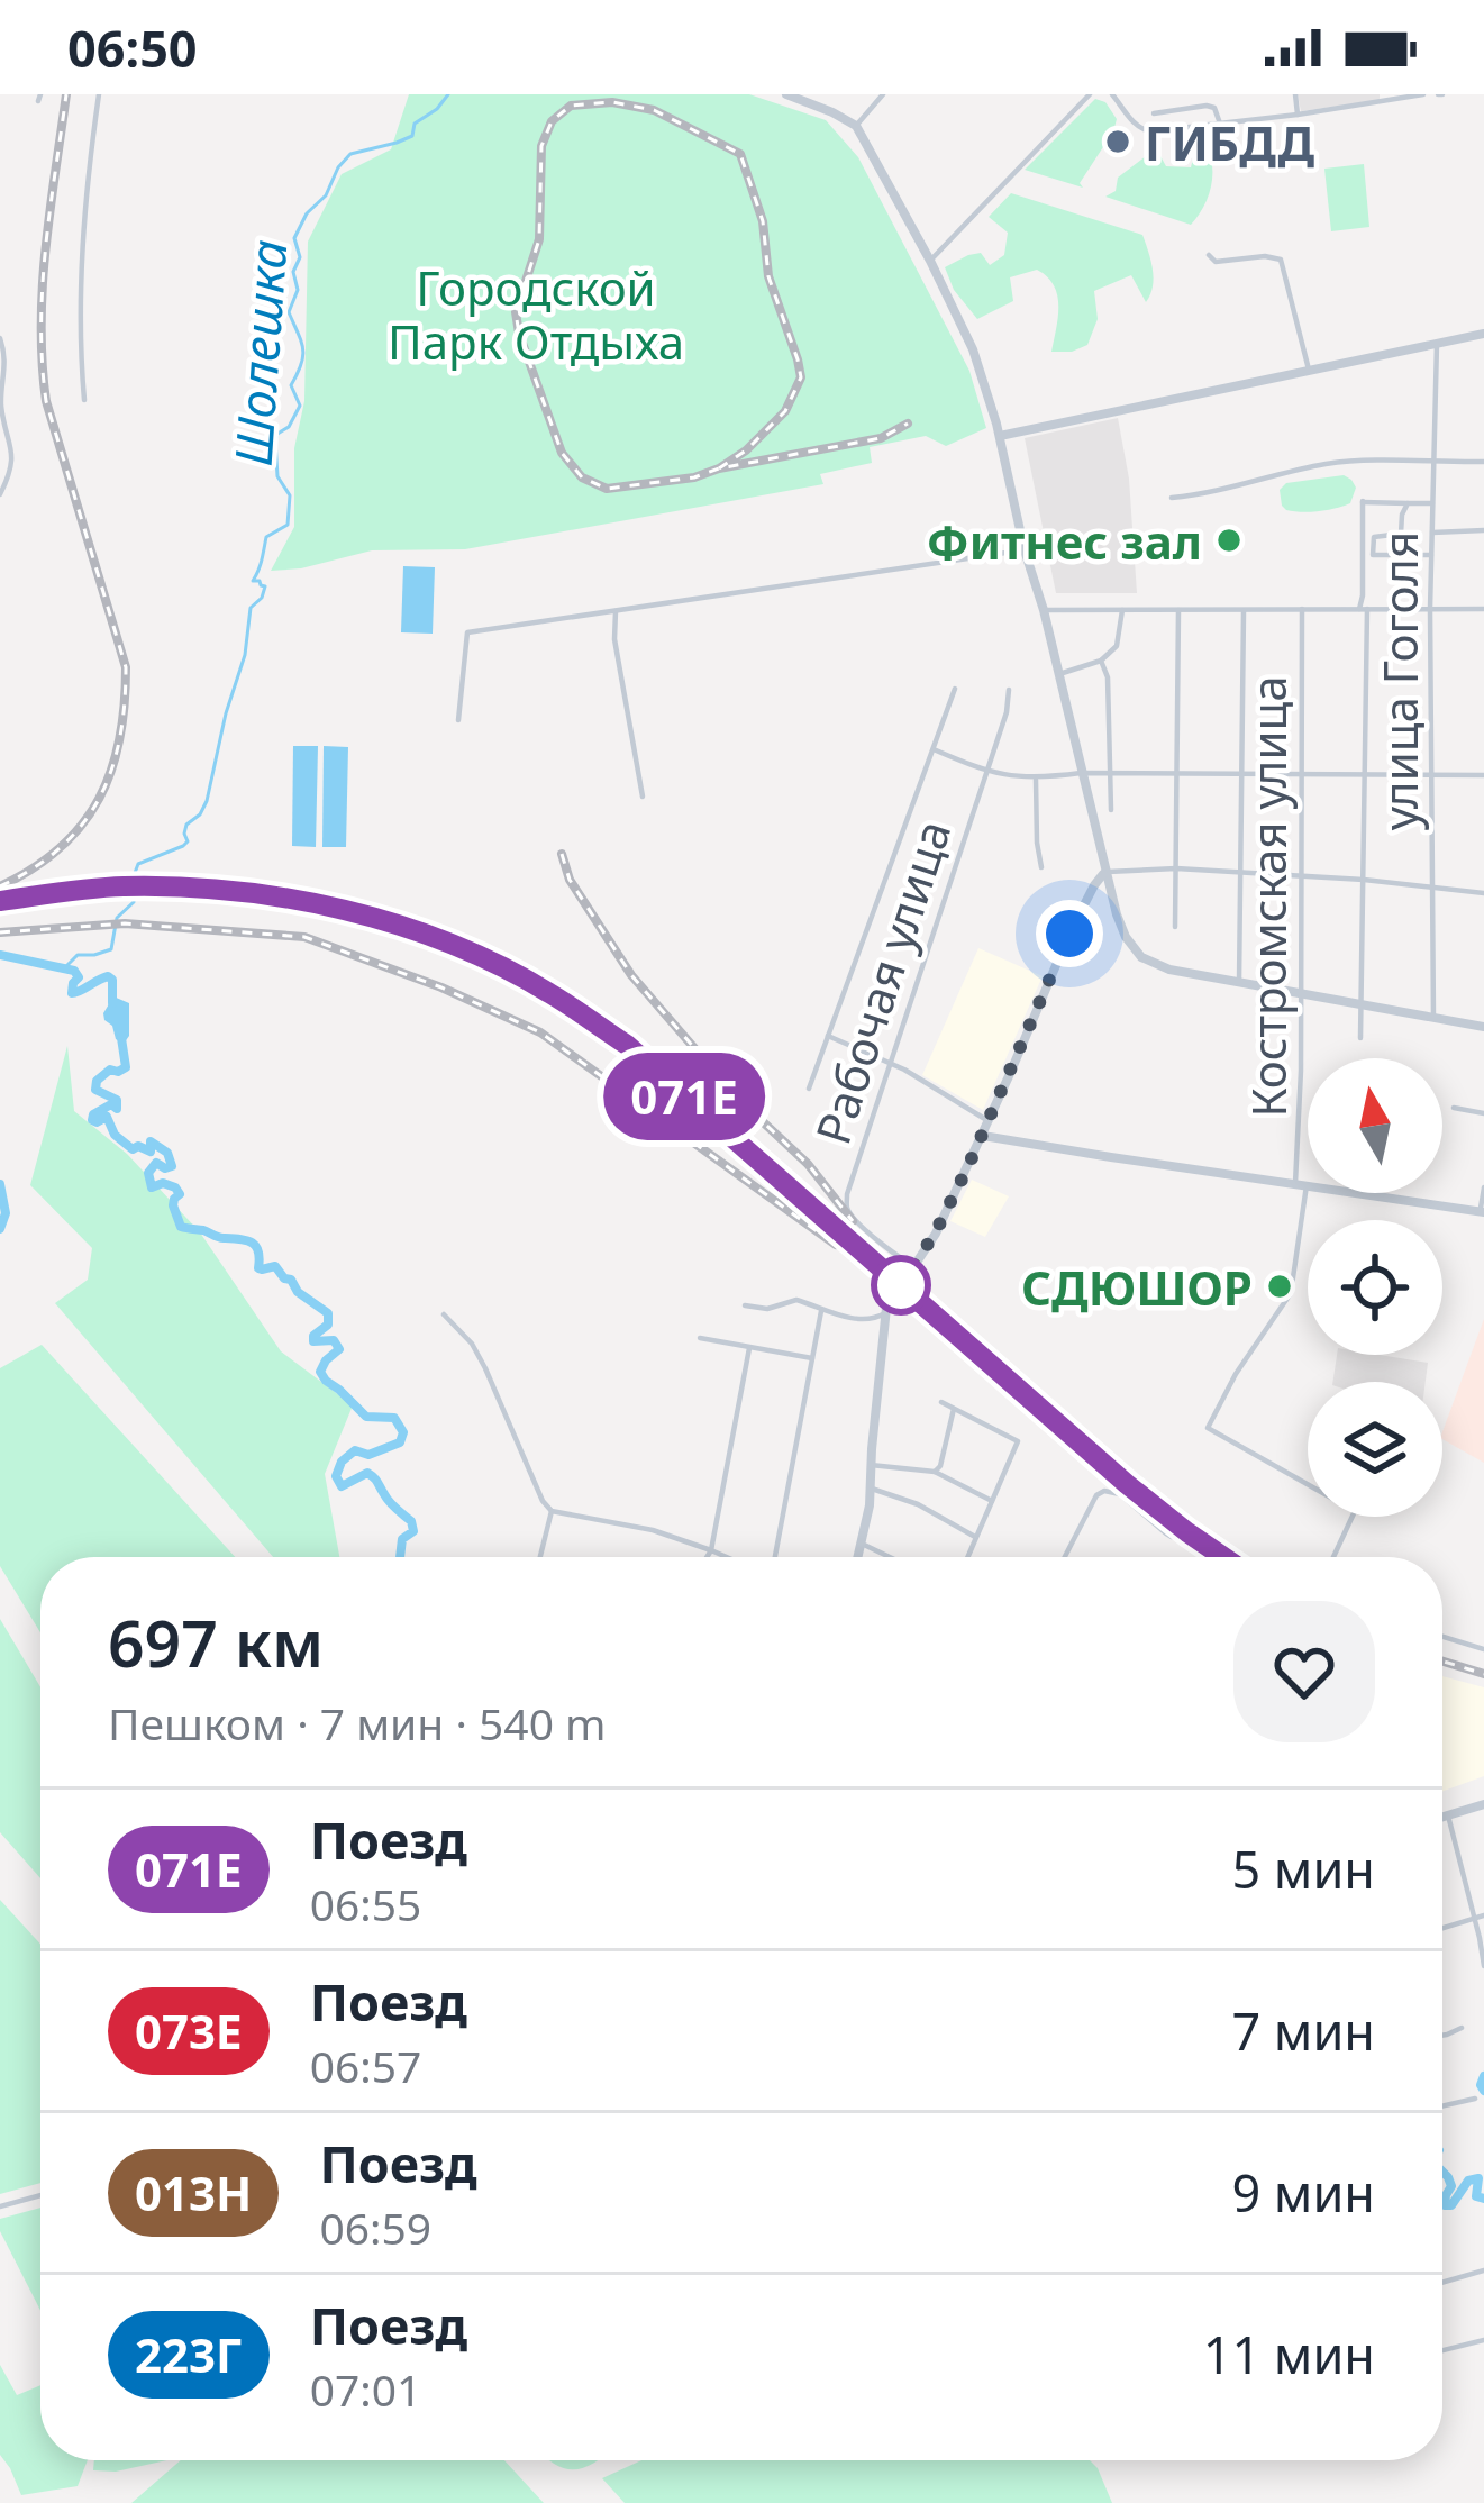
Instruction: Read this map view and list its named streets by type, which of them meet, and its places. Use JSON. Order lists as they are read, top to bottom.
{
  "streets": {
    "street": ["улица Гоголя", "Костромская улица", "Рабочая улица"]
  },
  "water": ["Шолешка"],
  "parks": ["Городской Парк Отдыха"],
  "places": ["ГИБДД", "Фитнес зал", "СДЮШОР"],
  "north": "top",
  "page": {
    "status": "06:50",
    "on_map": "071Е",
    "heading": ["697 км", "Пешком · 7 мин · 540 m"],
    "list": [
      {
        "mark": "071Е",
        "name": "Поезд",
        "note": "06:55",
        "value": "5 мин"
      },
      {
        "mark": "073Е",
        "name": "Поезд",
        "note": "06:57",
        "value": "7 мин"
      },
      {
        "mark": "013Н",
        "name": "Поезд",
        "note": "06:59",
        "value": "9 мин"
      },
      {
        "mark": "223Г",
        "name": "Поезд",
        "note": "07:01",
        "value": "11 мин"
      }
    ]
  }
}
